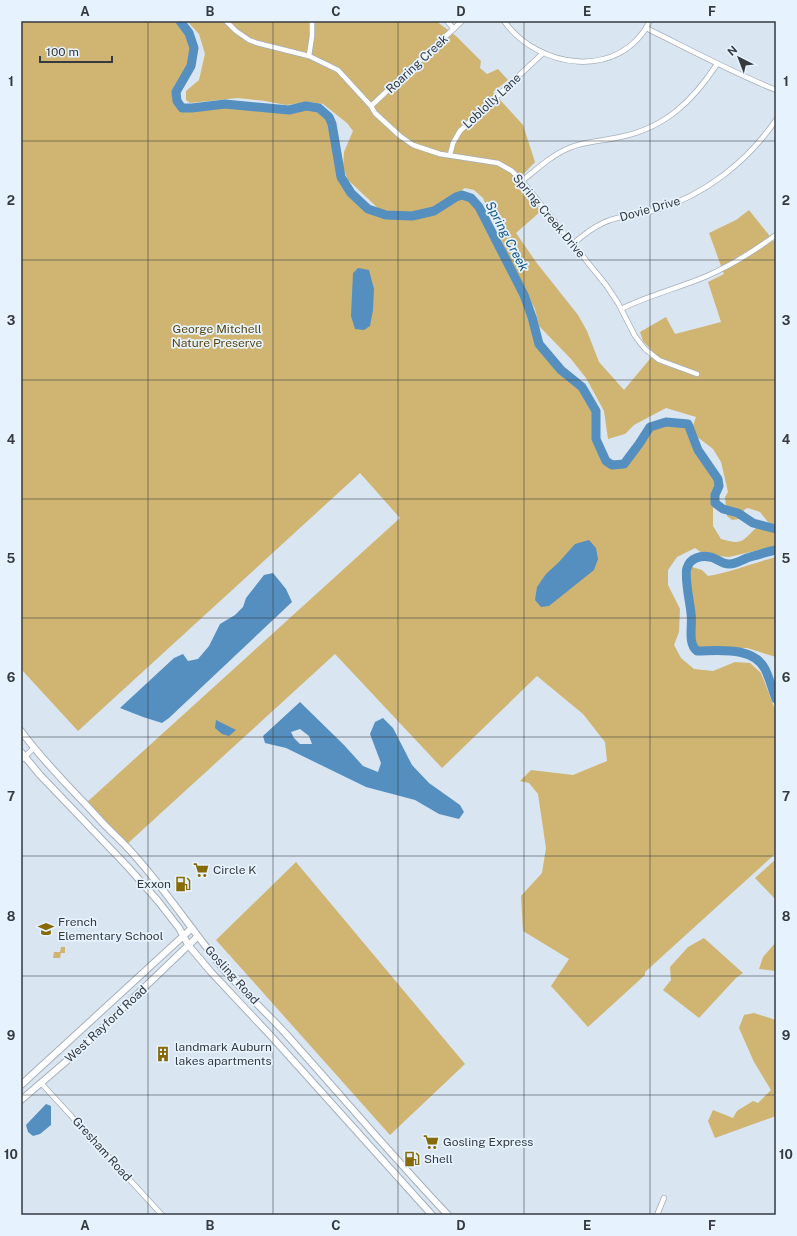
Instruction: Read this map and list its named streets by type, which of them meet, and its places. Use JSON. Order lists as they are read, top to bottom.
{
  "streets": {
    "main road": ["Gosling Road", "West Rayford Road"],
    "street": [
      "Roaring Creek",
      "Loblolly Lane",
      "Dovie Drive",
      "Spring Creek Drive",
      "Gresham Road"
    ]
  },
  "crossings": [
    ["Roaring Creek", "Spring Creek Drive"],
    ["Loblolly Lane", "Spring Creek Drive"],
    ["Dovie Drive", "Spring Creek Drive"],
    ["Gosling Road", "West Rayford Road"],
    ["West Rayford Road", "Gresham Road"]
  ],
  "water": ["Spring Creek"],
  "parks": ["George Mitchell Nature Preserve"],
  "places": {
    "supermarket": ["Circle K", "Gosling Express"],
    "fuel station": ["Exxon", "Shell"],
    "school or university": ["French Elementary School"],
    "building": ["landmark Auburn lakes apartments"]
  },
  "scale_bar": "100 m",
  "north": "top left",
  "grid": {
    "columns": [
      "A",
      "B",
      "C",
      "D",
      "E",
      "F"
    ],
    "rows": [
      "1",
      "2",
      "3",
      "4",
      "5",
      "6",
      "7",
      "8",
      "9",
      "10"
    ]
  }
}
